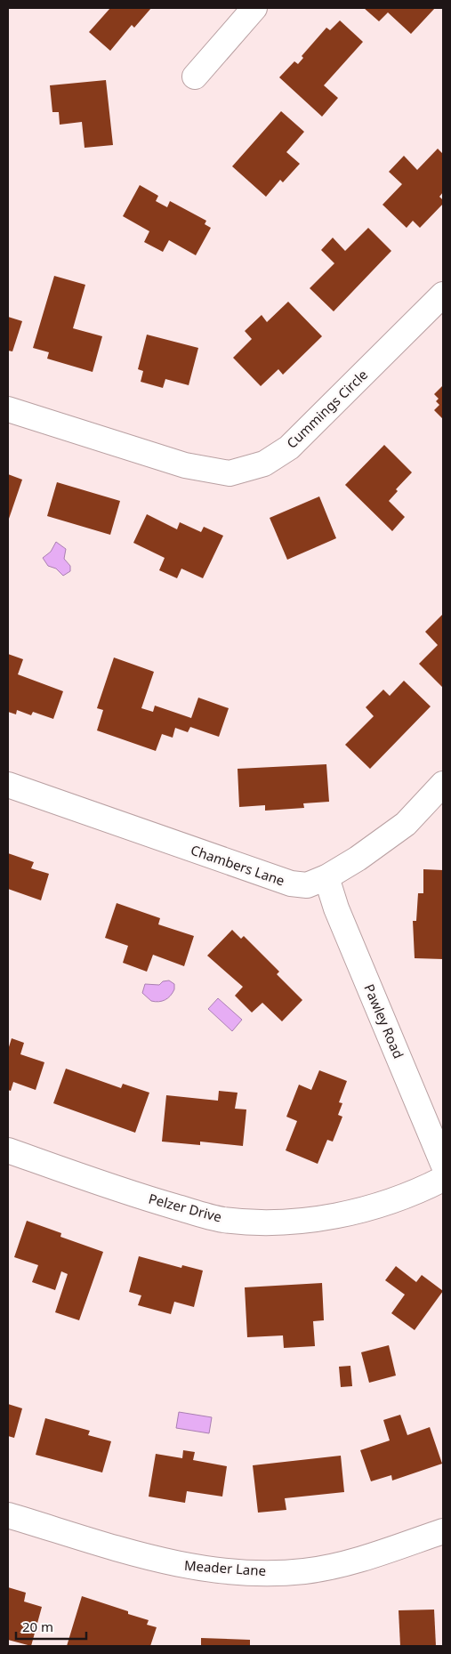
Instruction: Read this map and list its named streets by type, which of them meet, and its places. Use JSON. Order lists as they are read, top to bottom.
{
  "streets": {
    "street": [
      "Cummings Circle",
      "Chambers Lane",
      "Pawley Road",
      "Pelzer Drive",
      "Meader Lane"
    ]
  },
  "crossings": [
    ["Chambers Lane", "Pawley Road"]
  ],
  "scale_bar": "20 m"
}
